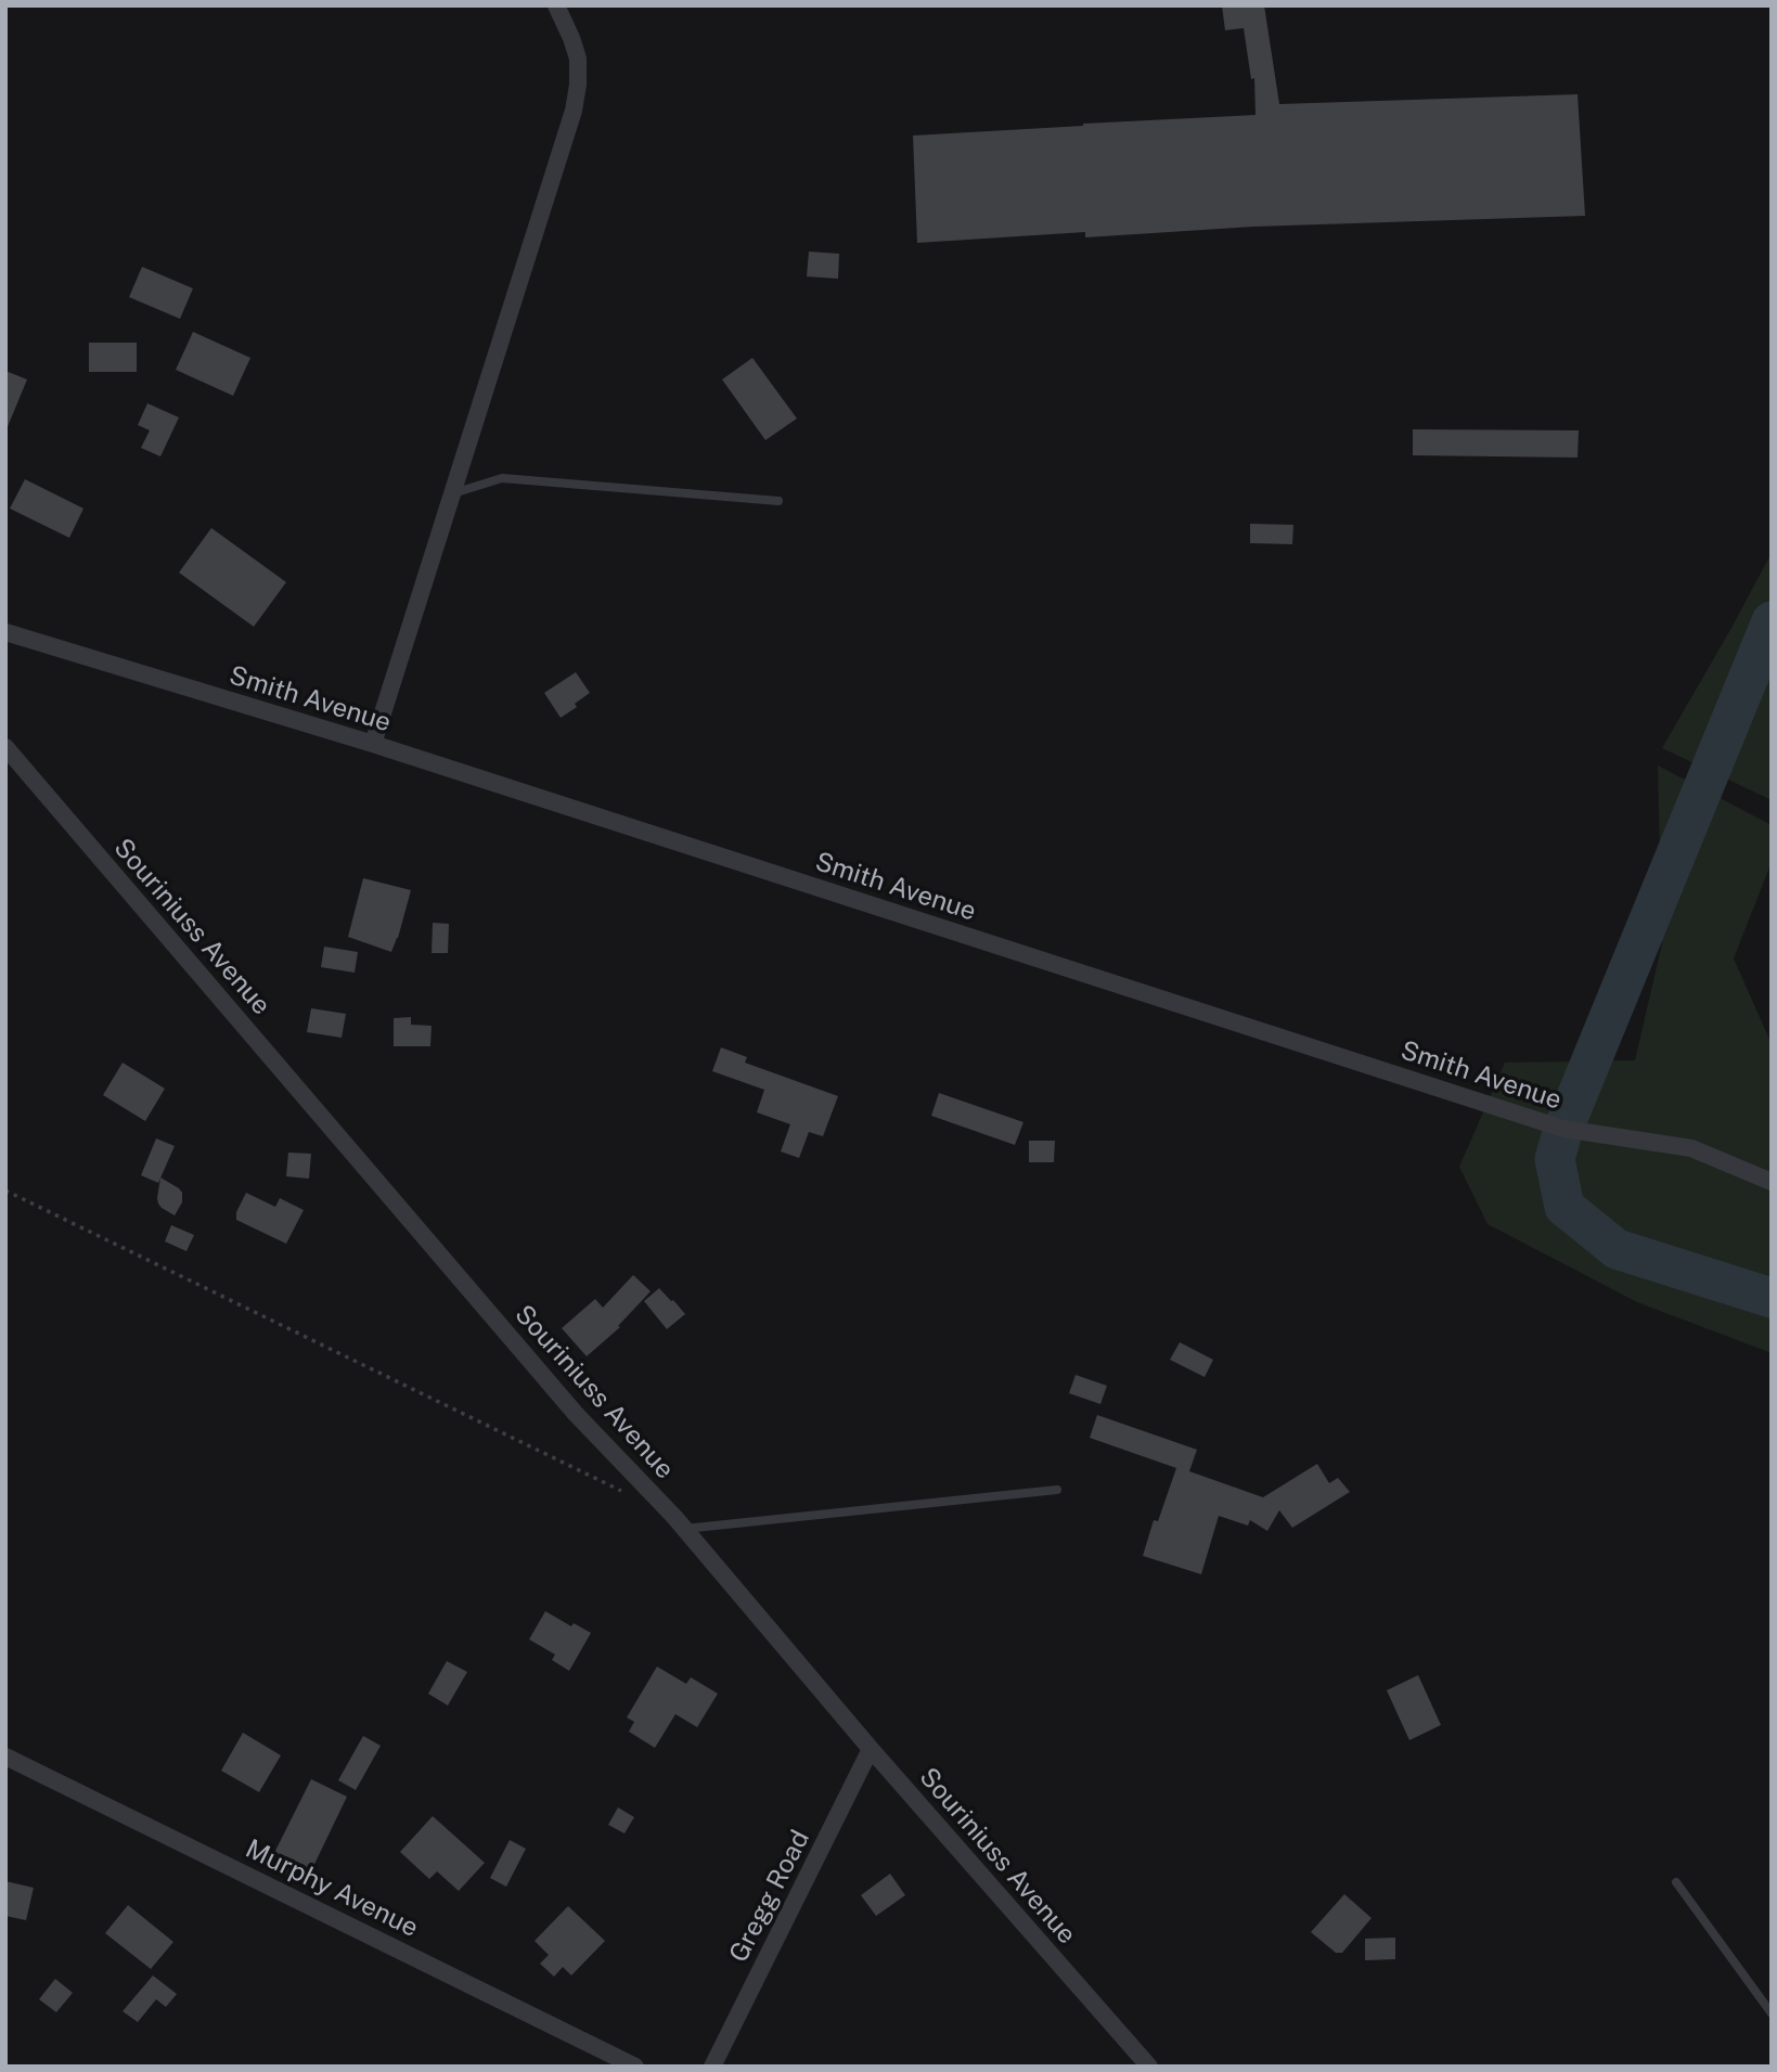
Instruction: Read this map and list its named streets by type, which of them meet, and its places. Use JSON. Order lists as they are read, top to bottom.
{
  "streets": {
    "street": [
      "Smith Avenue",
      "Souriniuss Avenue",
      "Murphy Avenue",
      "Gregg Road"
    ]
  },
  "crossings": [
    ["Souriniuss Avenue", "Gregg Road"]
  ]
}
